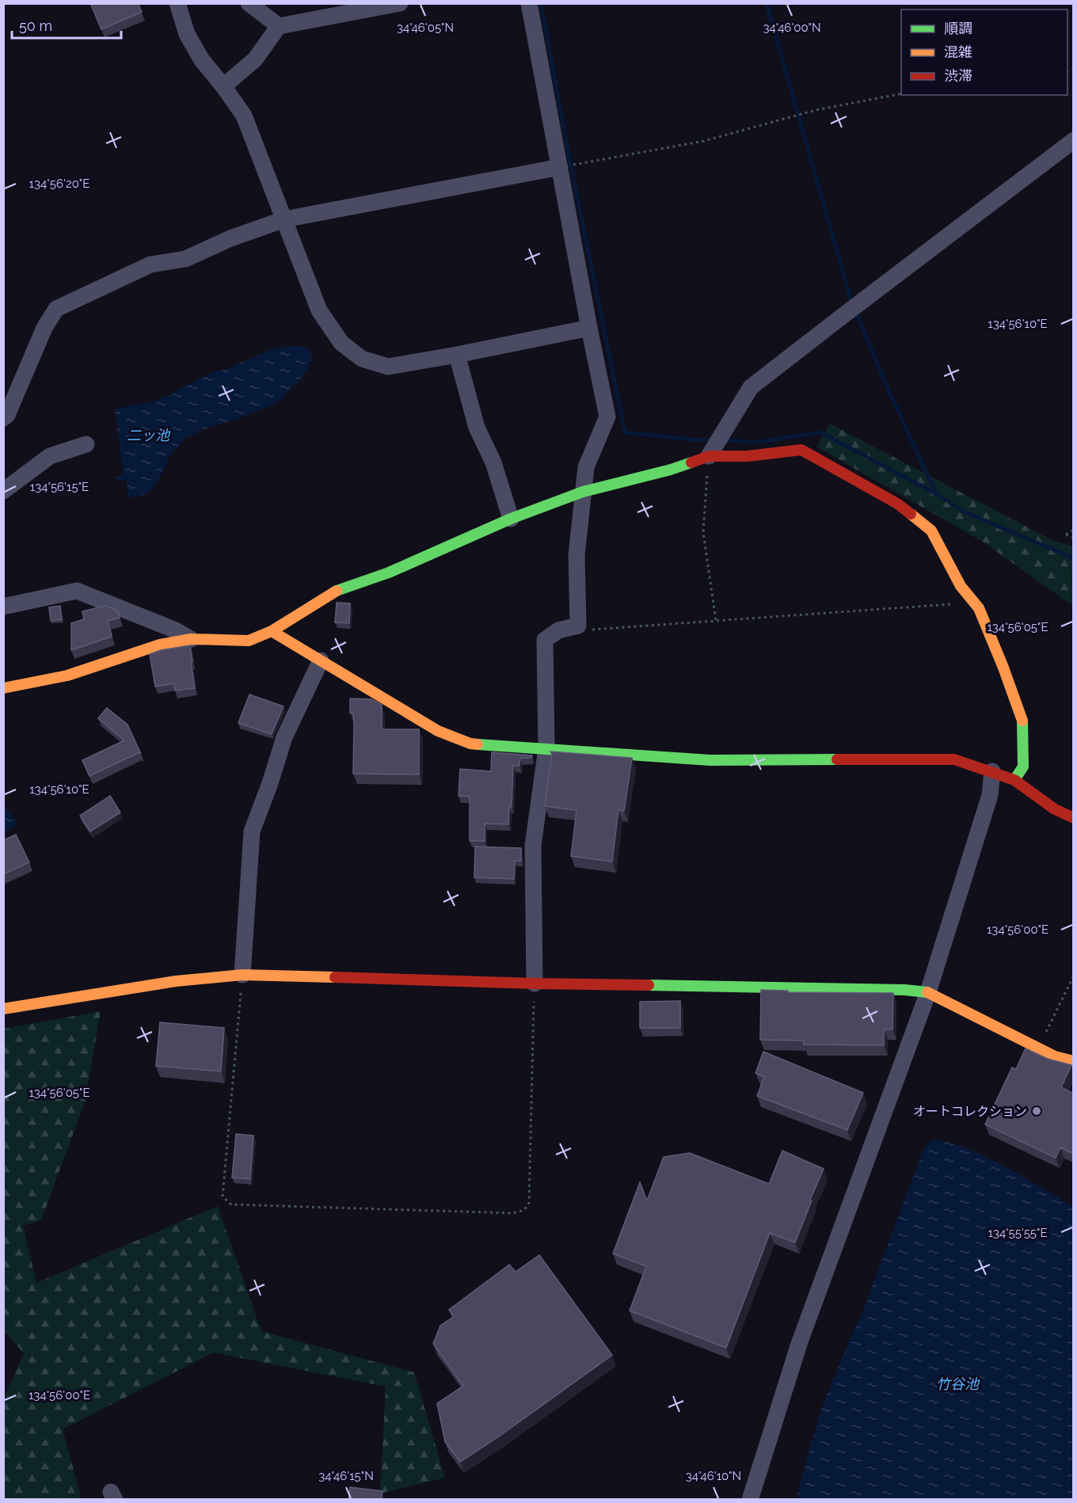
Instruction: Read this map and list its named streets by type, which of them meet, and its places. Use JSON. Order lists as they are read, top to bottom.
{
  "water": ["二ッ池", "竹谷池"],
  "places": ["オートコレクション"],
  "legend": ["順調", "混雑", "渋滞"],
  "scale_bar": "50 m",
  "coordinates": [
    "34°46'05\"N",
    "34°46'00\"N",
    "134°56'20\"E",
    "134°56'10\"E",
    "134°56'15\"E",
    "134°56'05\"E",
    "134°56'00\"E",
    "134°55'55\"E",
    "34°46'15\"N",
    "34°46'10\"N"
  ]
}
